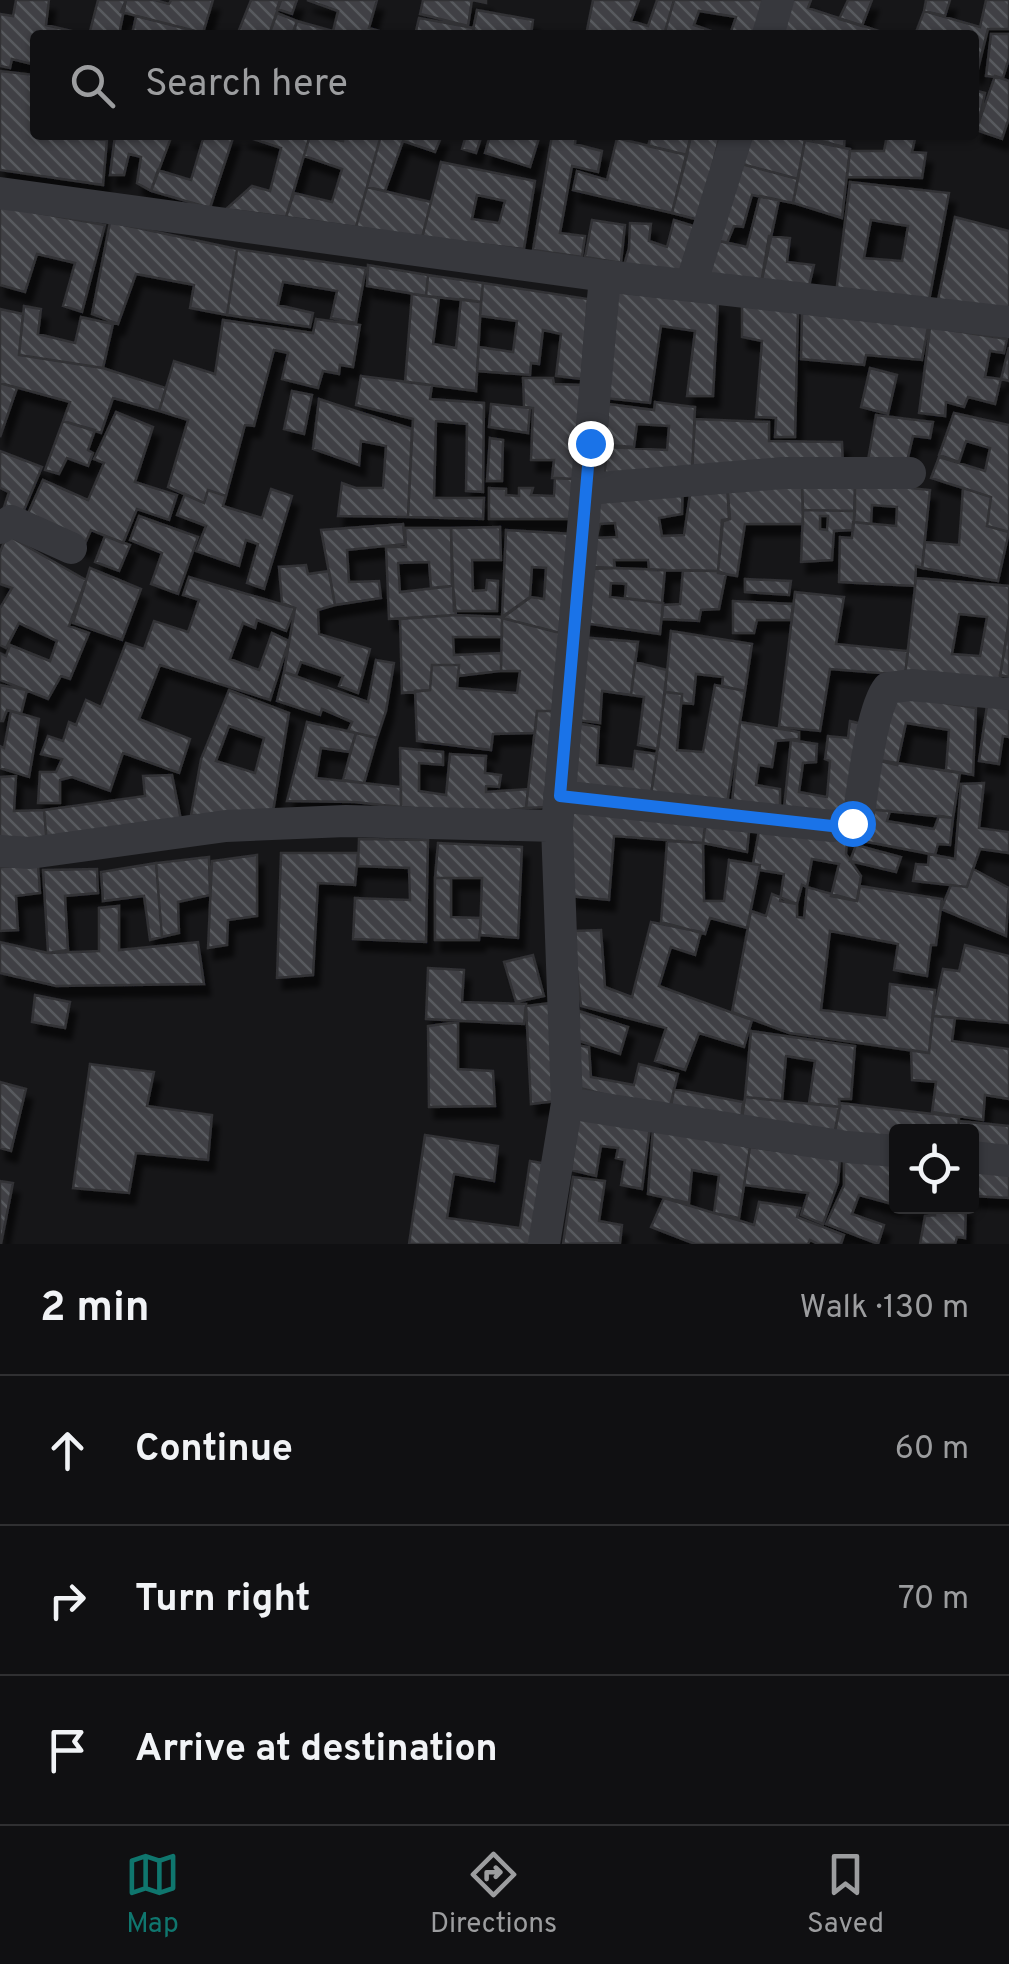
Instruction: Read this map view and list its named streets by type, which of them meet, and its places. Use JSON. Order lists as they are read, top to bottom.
{
  "page": {
    "search": "Search here",
    "heading": ["2 min", "Walk · 130 m"],
    "list": [
      ["Continue", "60 m"],
      ["Turn right", "70 m"],
      "Arrive at destination"
    ],
    "nav": ["Map", "Directions", "Saved"]
  }
}
